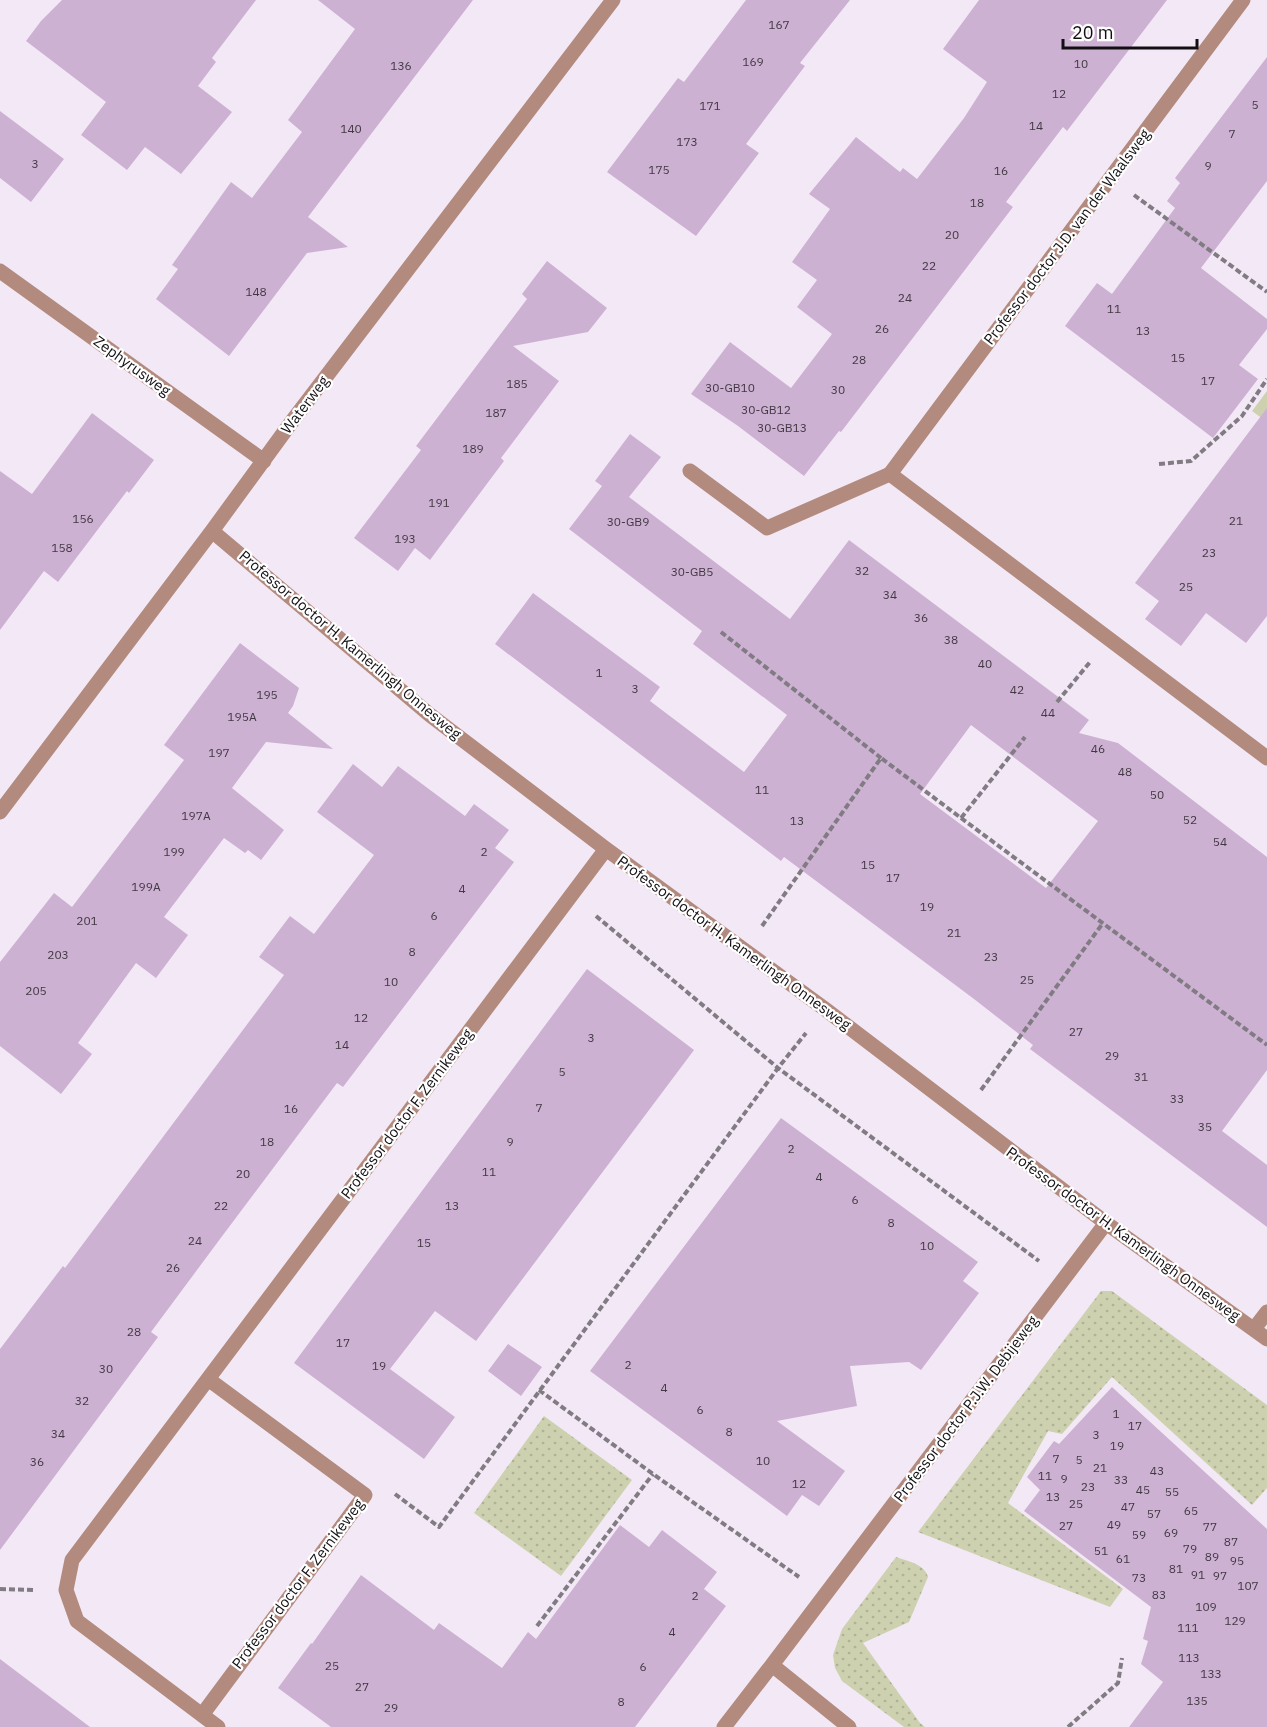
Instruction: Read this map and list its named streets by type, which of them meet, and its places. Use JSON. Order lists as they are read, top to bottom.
{
  "streets": {
    "street": [
      "Professor doctor J.D. van der Waalsweg",
      "Zephyrusweg",
      "Waterweg",
      "Professor doctor H. Kamerlingh Onnesweg",
      "Professor doctor F. Zernikeweg",
      "Professor doctor P.J.W. Debijeweg"
    ]
  },
  "crossings": [
    ["Zephyrusweg", "Waterweg"],
    ["Waterweg", "Professor doctor H. Kamerlingh Onnesweg"],
    ["Professor doctor H. Kamerlingh Onnesweg", "Professor doctor F. Zernikeweg"],
    ["Professor doctor H. Kamerlingh Onnesweg", "Professor doctor P.J.W. Debijeweg"]
  ],
  "house_numbers": [
    "167",
    "169",
    "10",
    "136",
    "12",
    "5",
    "171",
    "14",
    "140",
    "7",
    "173",
    "3",
    "9",
    "175",
    "16",
    "18",
    "20",
    "22",
    "148",
    "24",
    "11",
    "26",
    "13",
    "15",
    "28",
    "17",
    "185",
    "30-GB10",
    "30",
    "30-GB12",
    "187",
    "30-GB13",
    "189",
    "191",
    "156",
    "21",
    "30-GB9",
    "193",
    "158",
    "23",
    "32",
    "30-GB5",
    "25",
    "34",
    "36",
    "38",
    "40",
    "1",
    "3",
    "42",
    "195",
    "44",
    "195A",
    "46",
    "197",
    "48",
    "11",
    "50",
    "197A",
    "52",
    "13",
    "54",
    "199",
    "2",
    "15",
    "17",
    "199A",
    "4",
    "19",
    "6",
    "201",
    "21",
    "8",
    "203",
    "23",
    "25",
    "10",
    "205",
    "12",
    "27",
    "3",
    "14",
    "29",
    "5",
    "31",
    "33",
    "7",
    "16",
    "35",
    "18",
    "9",
    "2",
    "11",
    "20",
    "4",
    "6",
    "22",
    "13",
    "8",
    "24",
    "15",
    "10",
    "26",
    "28",
    "17",
    "2",
    "19",
    "30",
    "4",
    "32",
    "6",
    "1",
    "17",
    "8",
    "34",
    "3",
    "19",
    "7",
    "5",
    "10",
    "36",
    "21",
    "43",
    "11",
    "9",
    "33",
    "12",
    "23",
    "45",
    "55",
    "13",
    "25",
    "47",
    "65",
    "57",
    "49",
    "27",
    "77",
    "69",
    "59",
    "87",
    "79",
    "51",
    "89",
    "61",
    "95",
    "81",
    "91",
    "97",
    "73",
    "107",
    "83",
    "2",
    "109",
    "129",
    "111",
    "4",
    "113",
    "25",
    "6",
    "133",
    "27",
    "135",
    "8",
    "29"
  ],
  "scale_bar": "20 m"
}
